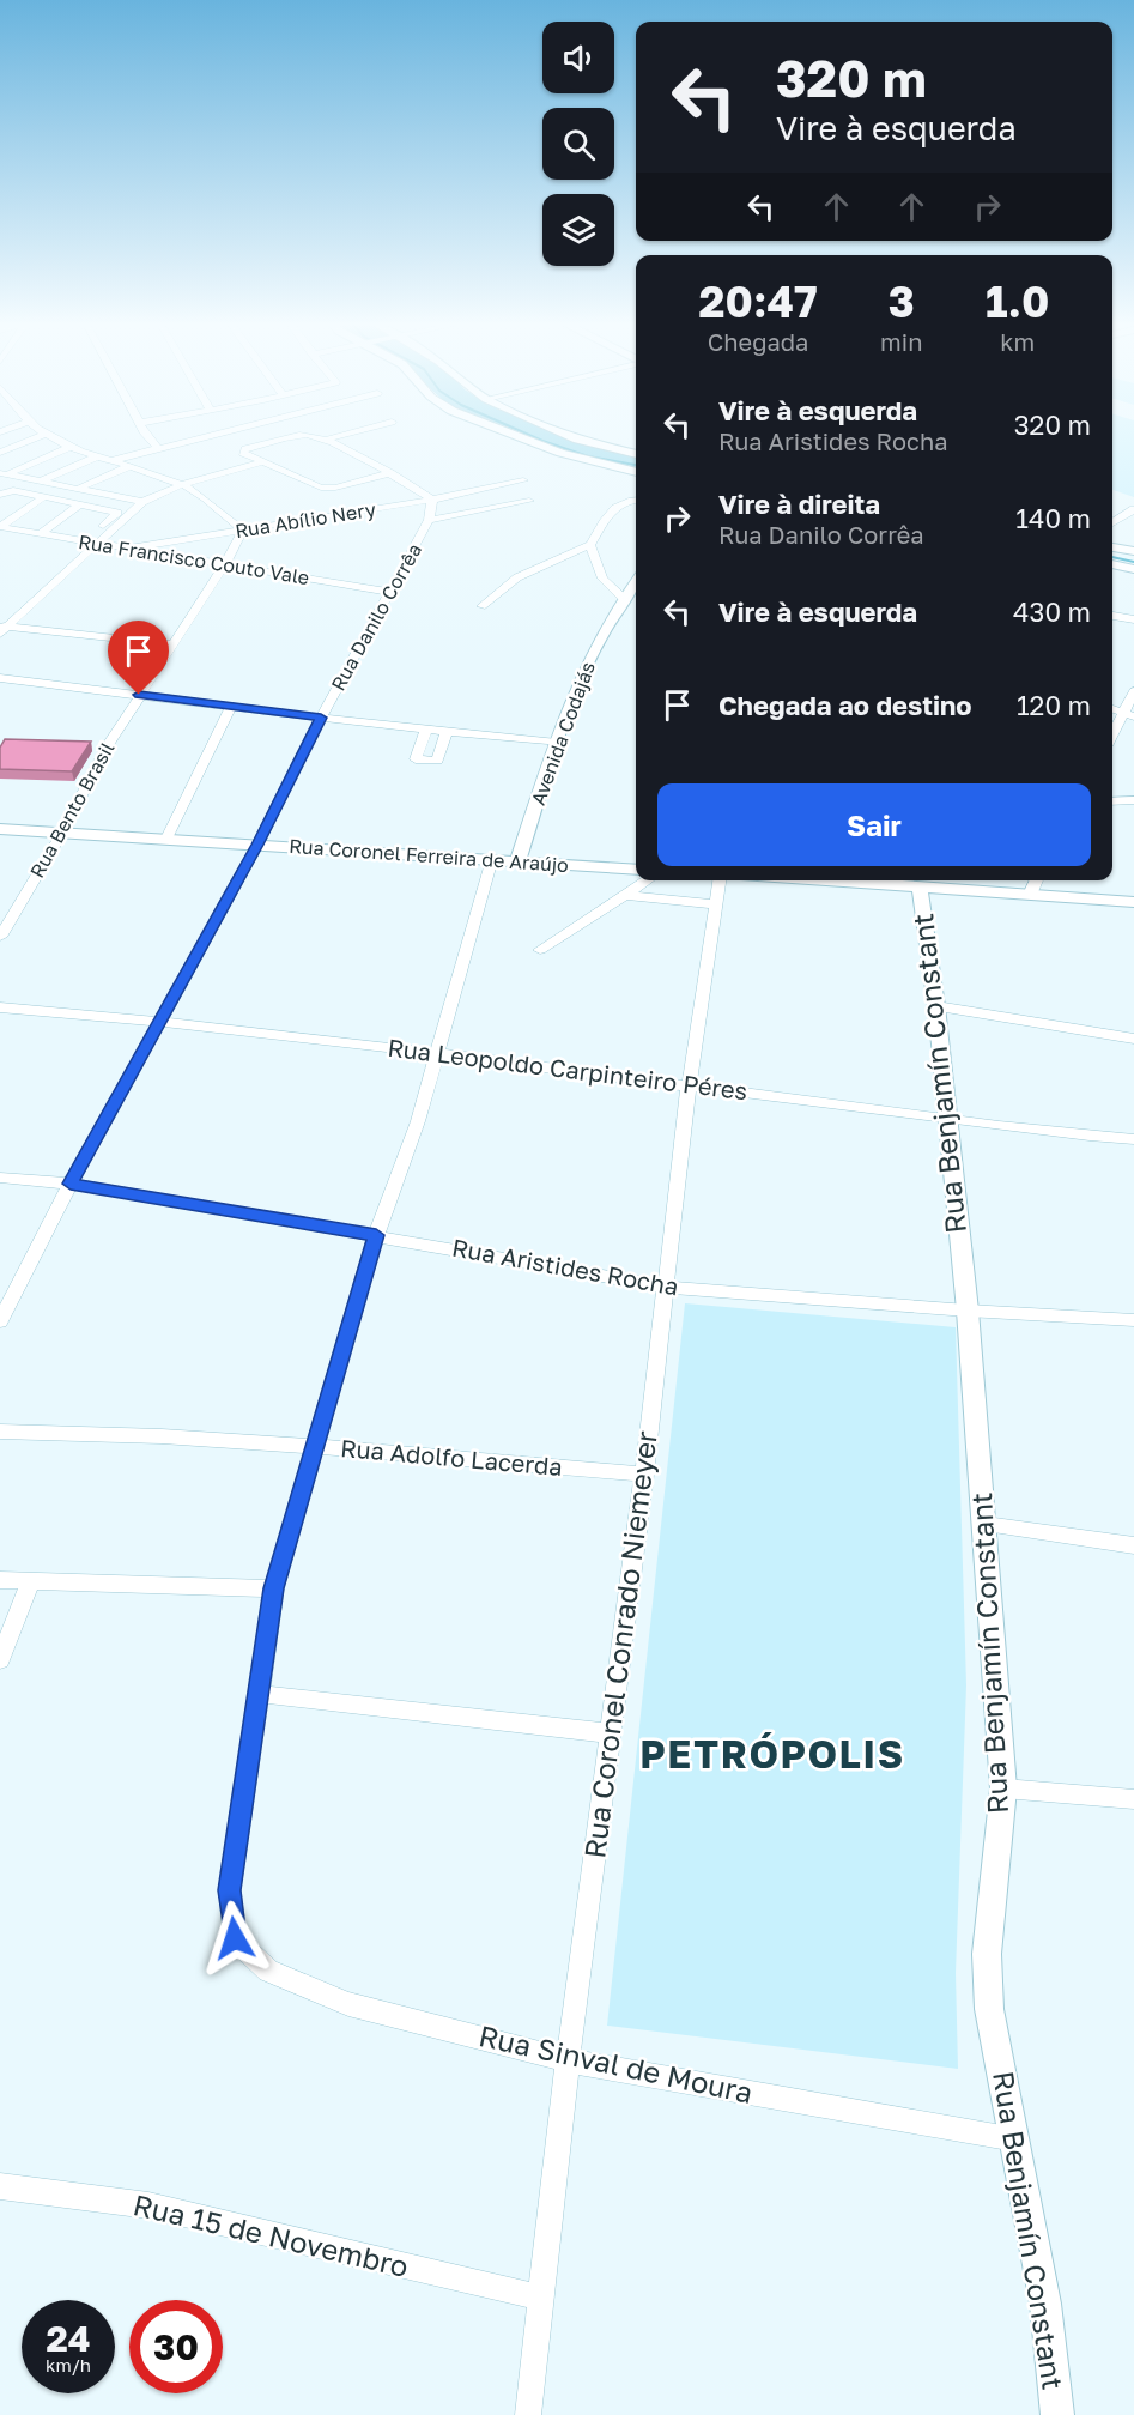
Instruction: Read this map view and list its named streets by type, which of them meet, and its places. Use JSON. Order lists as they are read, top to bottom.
{
  "streets": {
    "street": [
      "Rua Abílio Nery",
      "Rua Francisco Couto Vale",
      "Rua Danilo Corrêa",
      "Avenida Codajás",
      "Rua Bento Brasil",
      "Rua Coronel Ferreira de Araújo",
      "Rua Leopoldo Carpinteiro Péres",
      "Rua Benjamín Constant",
      "Rua Aristides Rocha",
      "Rua Adolfo Lacerda",
      "Rua Coronel Conrado Niemeyer",
      "Rua Sinval de Moura",
      "Rua 15 de Novembro"
    ]
  },
  "crossings": [
    ["Rua Abílio Nery", "Rua Francisco Couto Vale"],
    ["Rua Abílio Nery", "Rua Danilo Corrêa"],
    ["Rua Abílio Nery", "Rua Bento Brasil"],
    ["Rua Francisco Couto Vale", "Rua Danilo Corrêa"],
    ["Rua Francisco Couto Vale", "Rua Bento Brasil"],
    ["Rua Danilo Corrêa", "Rua Coronel Ferreira de Araújo"],
    ["Rua Danilo Corrêa", "Rua Leopoldo Carpinteiro Péres"],
    ["Rua Danilo Corrêa", "Rua Aristides Rocha"],
    ["Avenida Codajás", "Rua Coronel Ferreira de Araújo"],
    ["Rua Bento Brasil", "Rua Coronel Ferreira de Araújo"],
    ["Rua Leopoldo Carpinteiro Péres", "Rua Benjamín Constant"],
    ["Rua Leopoldo Carpinteiro Péres", "Rua Coronel Conrado Niemeyer"],
    ["Rua Benjamín Constant", "Rua Aristides Rocha"],
    ["Rua Benjamín Constant", "Rua Sinval de Moura"],
    ["Rua Aristides Rocha", "Rua Coronel Conrado Niemeyer"],
    ["Rua Adolfo Lacerda", "Rua Coronel Conrado Niemeyer"],
    ["Rua Coronel Conrado Niemeyer", "Rua Sinval de Moura"],
    ["Rua Coronel Conrado Niemeyer", "Rua 15 de Novembro"]
  ],
  "districts": ["PETRÓPOLIS"],
  "page": {
    "turn": ["320 m", "Vire à esquerda"],
    "eta": [
      "20:47",
      "Chegada",
      "3",
      "min",
      "1.0",
      "km"
    ],
    "list": [
      {
        "name": "Vire à esquerda",
        "note": "Rua Aristides Rocha",
        "value": "320 m"
      },
      {
        "name": "Vire à direita",
        "note": "Rua Danilo Corrêa",
        "value": "140 m"
      },
      {
        "name": "Vire à esquerda",
        "value": "430 m"
      },
      {
        "name": "Chegada ao destino",
        "value": "120 m"
      }
    ],
    "buttons": "Sair",
    "speed": "24 km/h",
    "limit": "30"
  }
}
